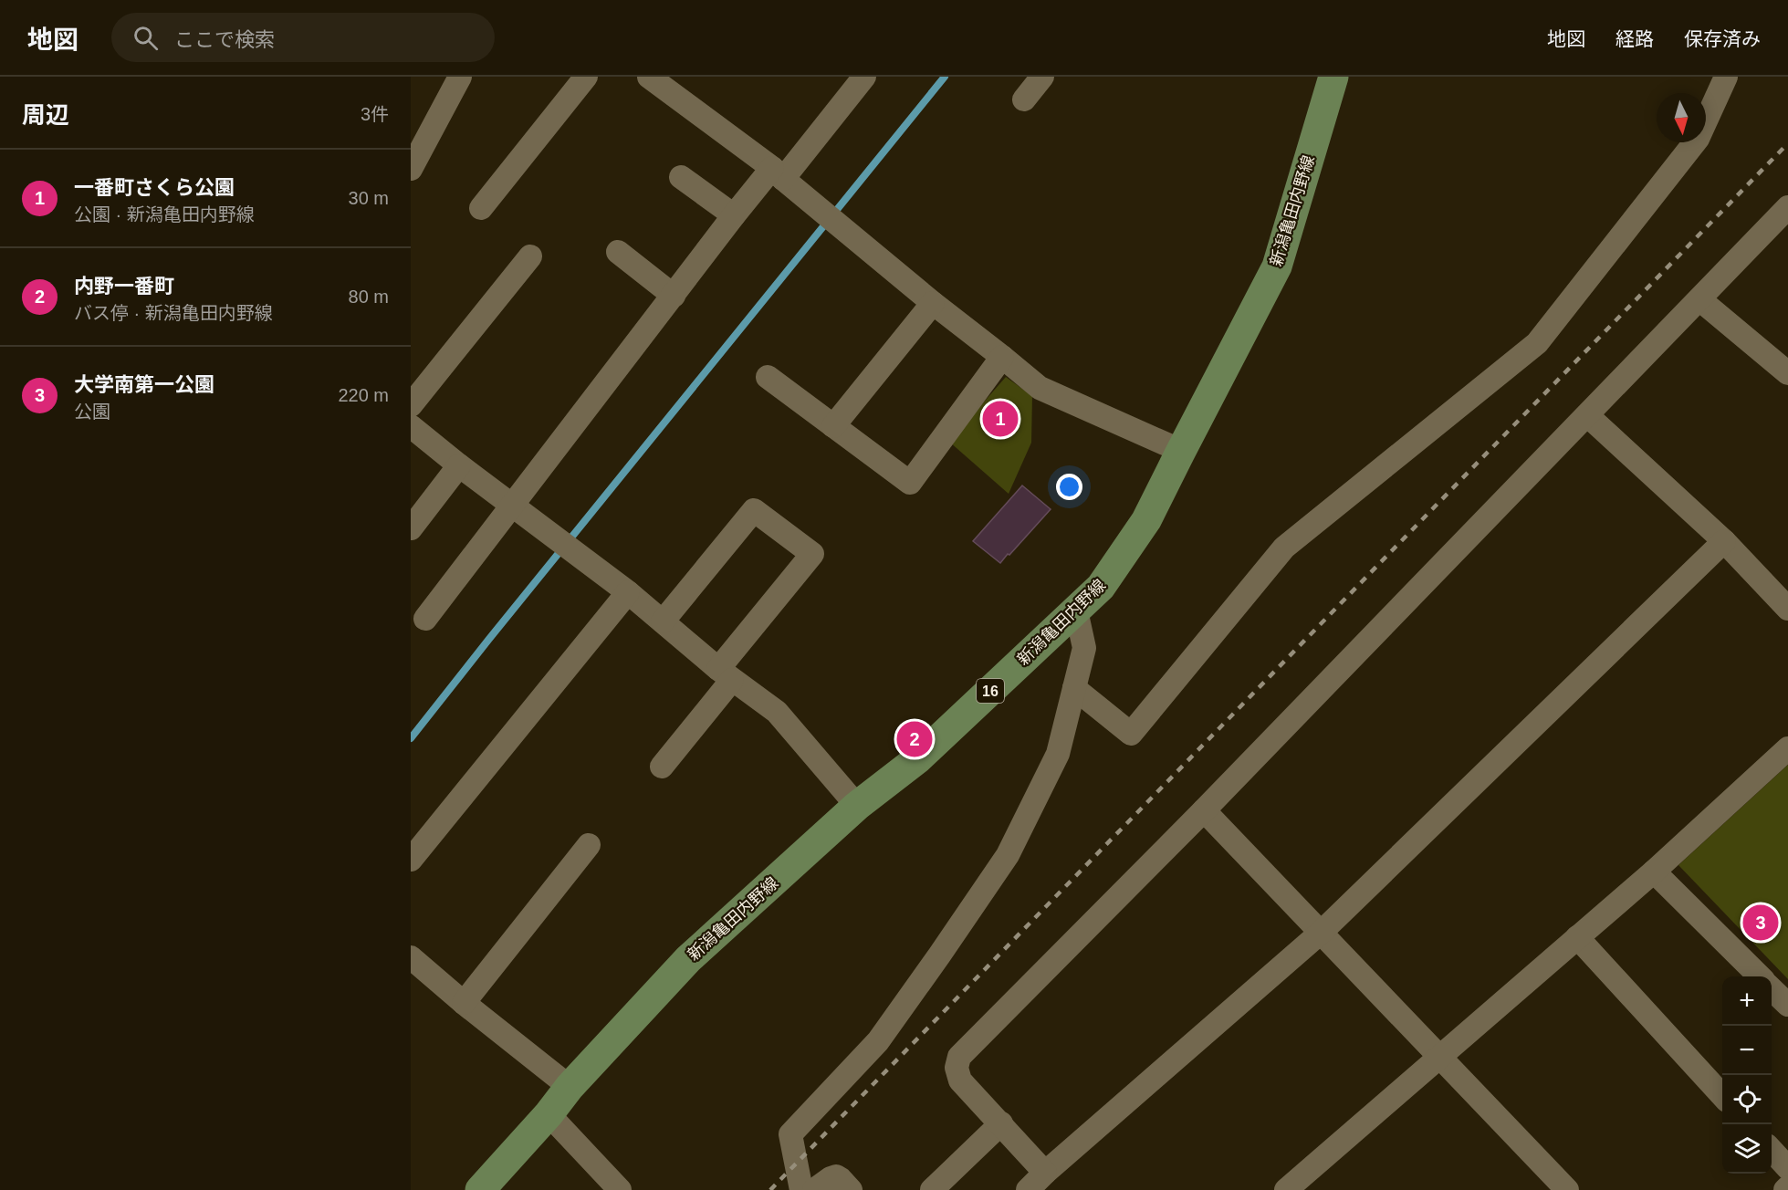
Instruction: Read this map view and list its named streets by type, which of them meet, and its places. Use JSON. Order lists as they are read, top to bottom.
{
  "streets": {
    "main road": ["新潟亀田内野線", "16"]
  },
  "north": "bottom",
  "page": {
    "header": "地図",
    "search": "ここで検索",
    "nav": ["地図", "経路", "保存済み"],
    "heading": ["周辺", "3件"],
    "list": [
      {
        "mark": "1",
        "name": "一番町さくら公園",
        "note": "公園 · 新潟亀田内野線",
        "value": "30 m"
      },
      {
        "mark": "2",
        "name": "内野一番町",
        "note": "バス停 · 新潟亀田内野線",
        "value": "80 m"
      },
      {
        "mark": "3",
        "name": "大学南第一公園",
        "note": "公園",
        "value": "220 m"
      }
    ],
    "pins": ["1", "2", "3"],
    "map_buttons": ["+", "−"]
  }
}
